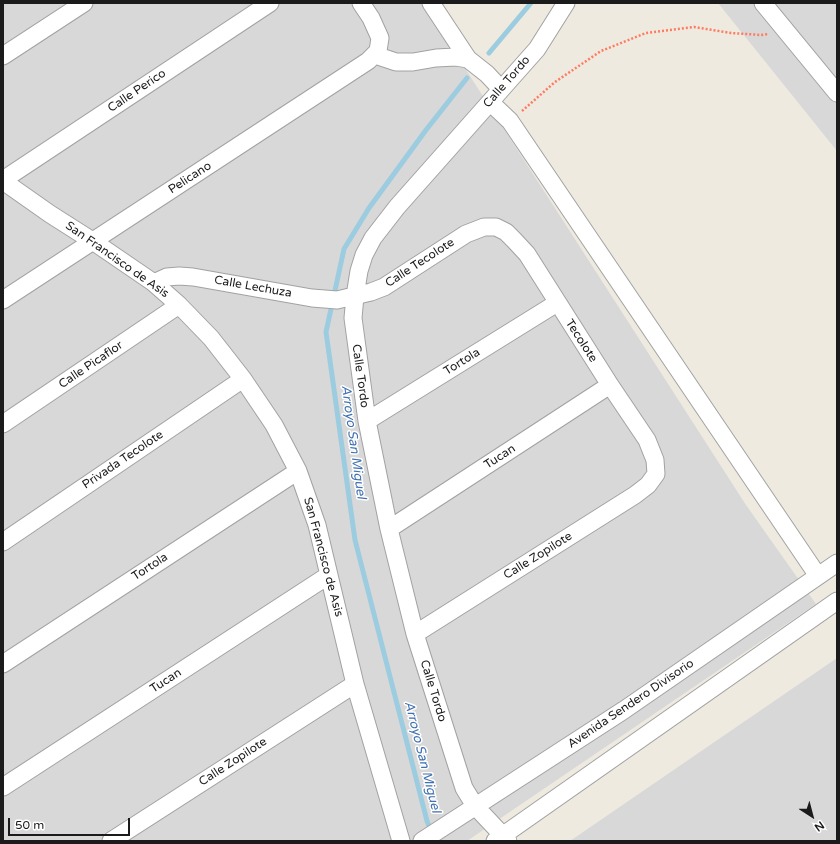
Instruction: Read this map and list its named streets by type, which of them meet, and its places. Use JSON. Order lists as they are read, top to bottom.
{
  "streets": {
    "street": [
      "Calle Tordo",
      "Calle Perico",
      "Pelicano",
      "San Francisco de Asis",
      "Calle Tecolote",
      "Calle Lechuza",
      "Tecolote",
      "Tortola",
      "Calle Picaflor",
      "Tucan",
      "Privada Tecolote",
      "Calle Zopilote",
      "Avenida Sendero Divisorio"
    ]
  },
  "crossings": [
    ["Calle Tordo", "Calle Tecolote"],
    ["Calle Tordo", "Calle Lechuza"],
    ["Calle Tordo", "Tortola"],
    ["Calle Tordo", "Tucan"],
    ["Calle Tordo", "Calle Zopilote"],
    ["Calle Tordo", "Avenida Sendero Divisorio"],
    ["Calle Perico", "San Francisco de Asis"],
    ["Pelicano", "San Francisco de Asis"],
    ["San Francisco de Asis", "Calle Lechuza"],
    ["San Francisco de Asis", "Tortola"],
    ["San Francisco de Asis", "Calle Picaflor"],
    ["San Francisco de Asis", "Tucan"],
    ["San Francisco de Asis", "Privada Tecolote"],
    ["San Francisco de Asis", "Calle Zopilote"],
    ["Calle Tecolote", "Calle Lechuza"],
    ["Calle Tecolote", "Tecolote"],
    ["Tecolote", "Tortola"],
    ["Tecolote", "Tucan"],
    ["Tecolote", "Calle Zopilote"]
  ],
  "water": ["Arroyo San Miguel"],
  "scale_bar": "50 m",
  "north": "bottom right"
}
